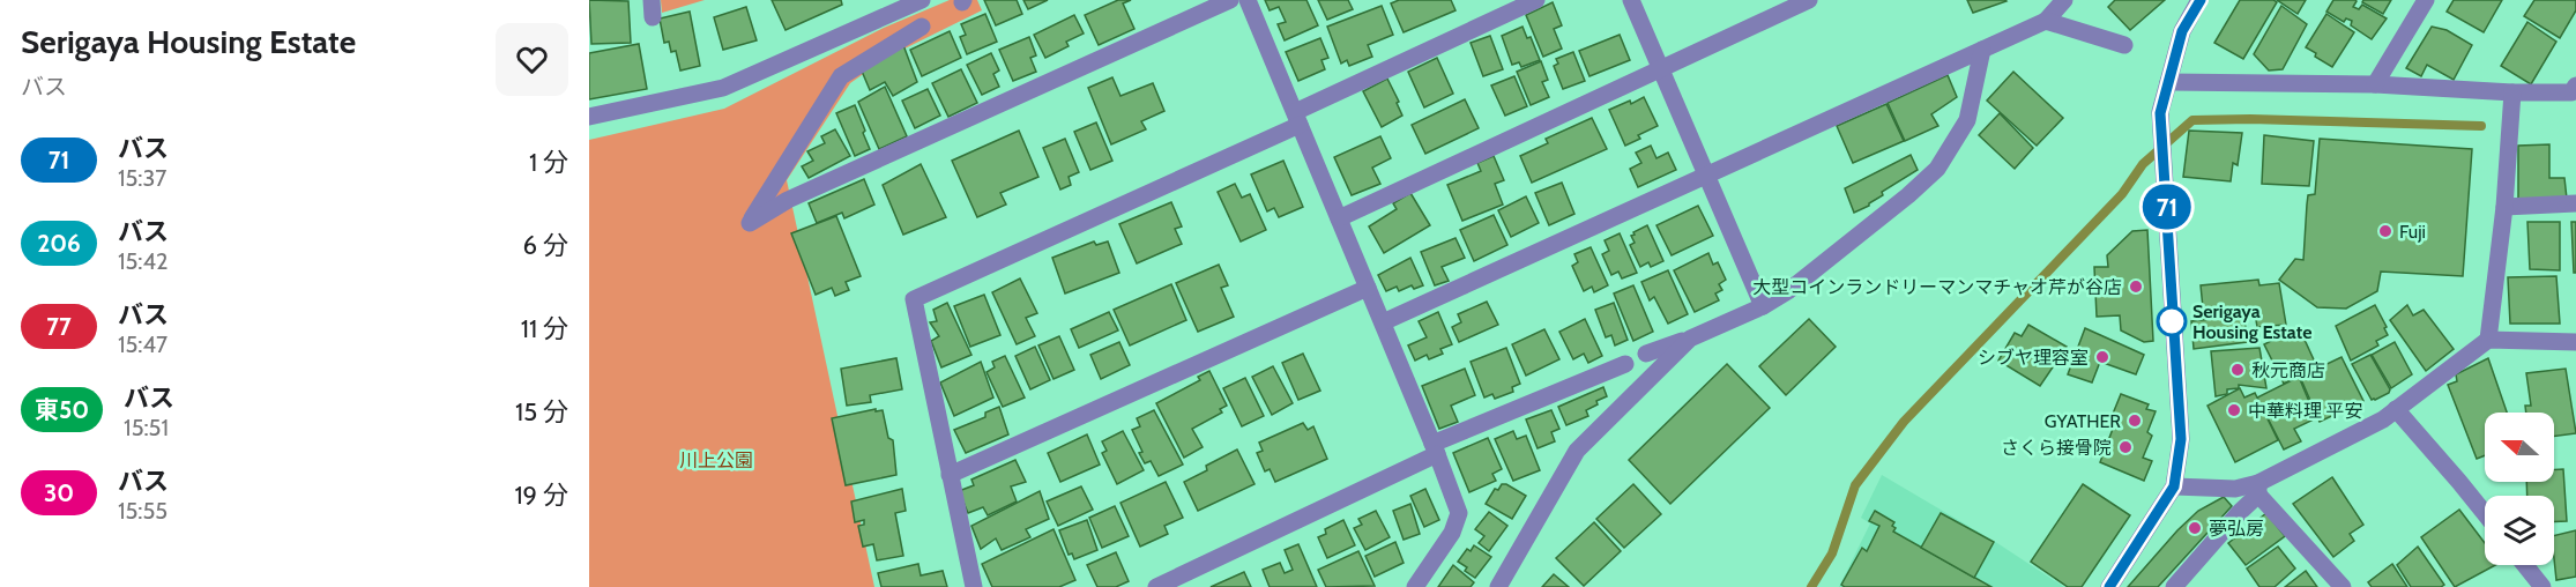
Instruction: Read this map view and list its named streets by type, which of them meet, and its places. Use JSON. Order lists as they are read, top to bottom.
{
  "parks": ["川上公園"],
  "places": [
    "Fuji",
    "大型コインランドリーマンマチャオ芹が谷店",
    "Serigaya Housing Estate",
    "シブヤ理容室",
    "秋元商店",
    "中華料理 平安",
    "GYATHER",
    "さくら接骨院",
    "夢弘房"
  ],
  "lines": ["bus line 71"],
  "north": "left",
  "page": {
    "heading": ["Serigaya Housing Estate", "バス"],
    "on_map": "71",
    "list": [
      {
        "mark": "71",
        "name": "バス",
        "note": "15:37",
        "value": "1 分"
      },
      {
        "mark": "206",
        "name": "バス",
        "note": "15:42",
        "value": "6 分"
      },
      {
        "mark": "77",
        "name": "バス",
        "note": "15:47",
        "value": "11 分"
      },
      {
        "mark": "東50",
        "name": "バス",
        "note": "15:51",
        "value": "15 分"
      },
      {
        "mark": "30",
        "name": "バス",
        "note": "15:55",
        "value": "19 分"
      }
    ]
  }
}
